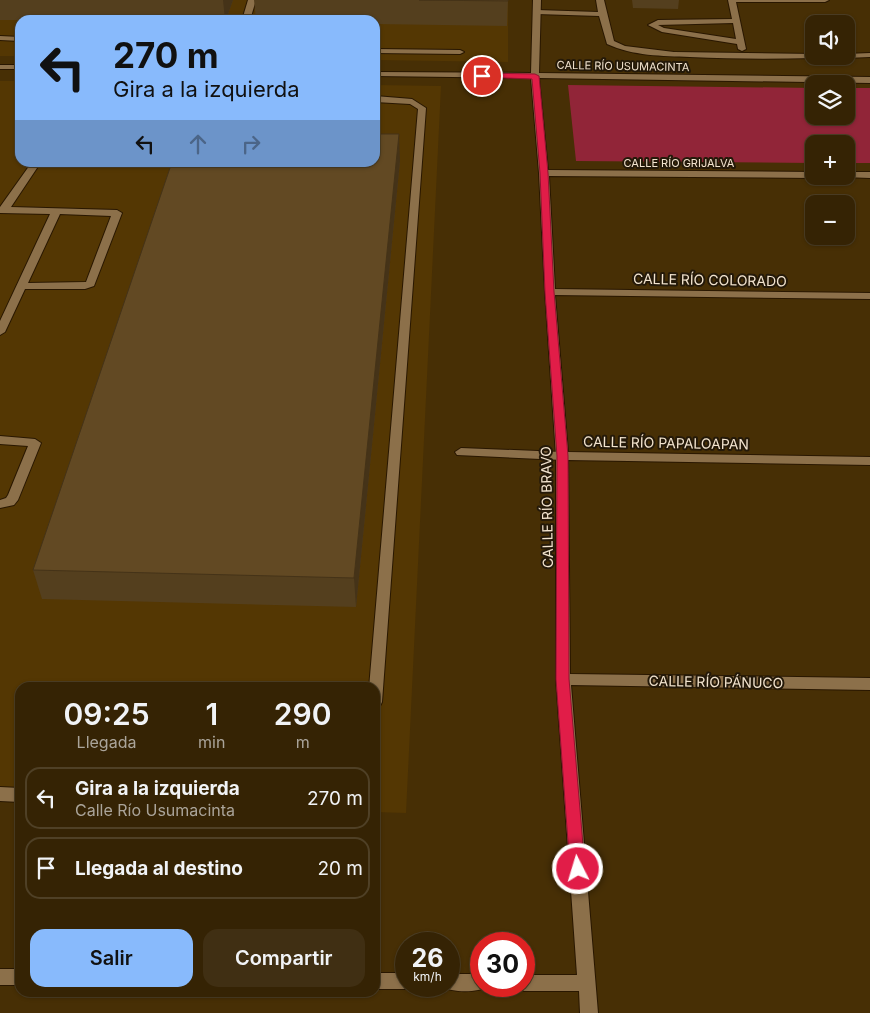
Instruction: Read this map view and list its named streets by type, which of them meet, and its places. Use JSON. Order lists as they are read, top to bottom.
{
  "streets": {
    "street": [
      "CALLE RÍO USUMACINTA",
      "CALLE RÍO GRIJALVA",
      "CALLE RÍO COLORADO",
      "CALLE RÍO PAPALOAPAN",
      "CALLE RÍO BRAVO",
      "CALLE RÍO PÁNUCO"
    ]
  },
  "crossings": [
    ["CALLE RÍO USUMACINTA", "CALLE RÍO BRAVO"],
    ["CALLE RÍO GRIJALVA", "CALLE RÍO BRAVO"],
    ["CALLE RÍO COLORADO", "CALLE RÍO BRAVO"],
    ["CALLE RÍO PAPALOAPAN", "CALLE RÍO BRAVO"],
    ["CALLE RÍO BRAVO", "CALLE RÍO PÁNUCO"]
  ],
  "page": {
    "map_buttons": ["+", "−"],
    "turn": ["270 m", "Gira a la izquierda"],
    "eta": [
      "09:25",
      "Llegada",
      "1",
      "min",
      "290",
      "m"
    ],
    "list": [
      {
        "name": "Gira a la izquierda",
        "note": "Calle Río Usumacinta",
        "value": "270 m"
      },
      {
        "name": "Llegada al destino",
        "value": "20 m"
      }
    ],
    "buttons": ["Salir", "Compartir"],
    "speed": "26 km/h",
    "limit": "30"
  }
}
